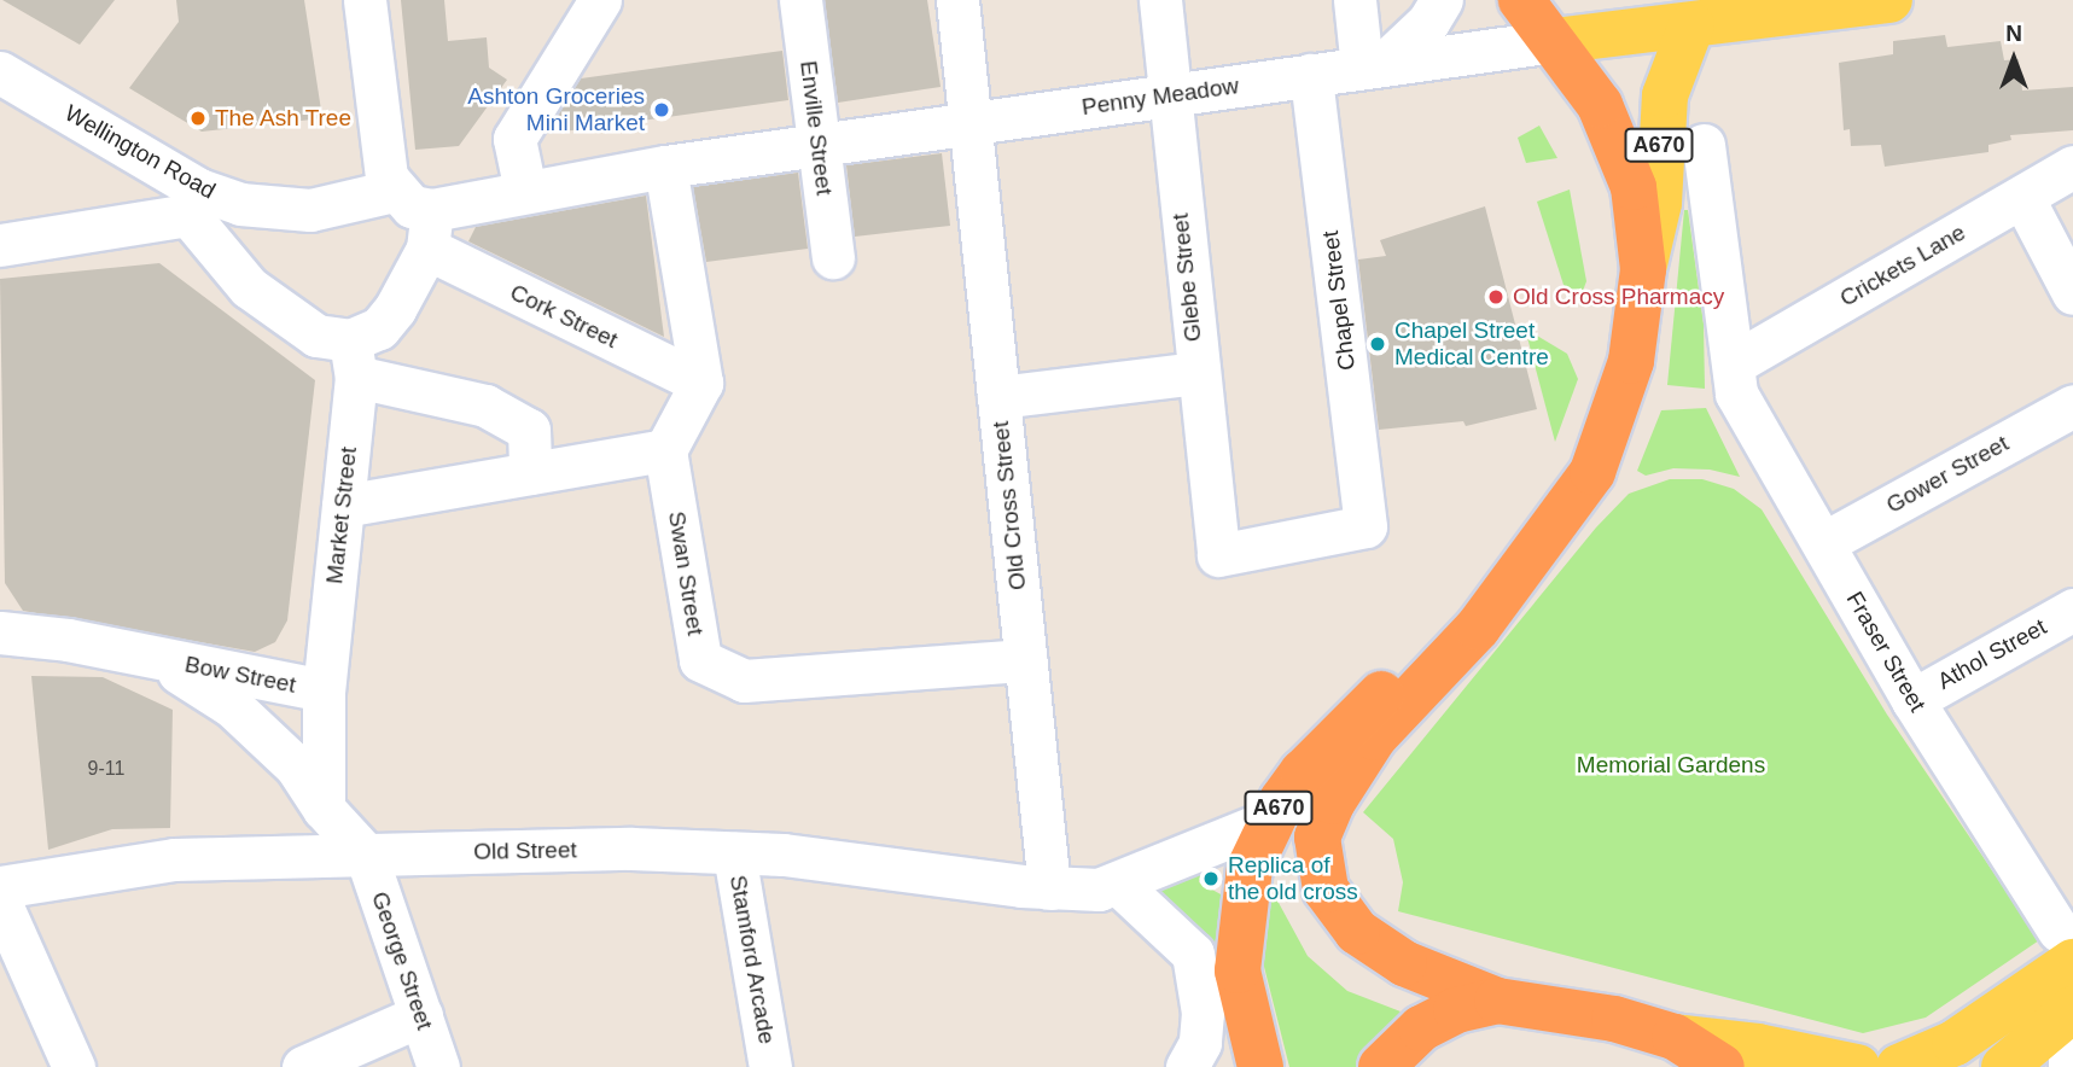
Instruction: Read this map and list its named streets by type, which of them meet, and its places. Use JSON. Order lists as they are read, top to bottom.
{
  "streets": {
    "highway": ["A670"],
    "main road": ["Penny Meadow"],
    "street": [
      "Enville Street",
      "Wellington Road",
      "Crickets Lane",
      "Glebe Street",
      "Chapel Street",
      "Cork Street",
      "Gower Street",
      "Old Cross Street",
      "Market Street",
      "Swan Street",
      "Fraser Street",
      "Athol Street",
      "Bow Street",
      "Old Street",
      "Stamford Arcade",
      "George Street"
    ]
  },
  "crossings": [
    ["Penny Meadow", "Enville Street"],
    ["Penny Meadow", "A670"],
    ["Penny Meadow", "Glebe Street"],
    ["Penny Meadow", "Chapel Street"],
    ["Penny Meadow", "Cork Street"],
    ["Penny Meadow", "Old Cross Street"],
    ["Crickets Lane", "Fraser Street"],
    ["Glebe Street", "Chapel Street"],
    ["Gower Street", "Fraser Street"],
    ["Old Cross Street", "Swan Street"],
    ["Old Cross Street", "Old Street"],
    ["Market Street", "Bow Street"],
    ["Fraser Street", "Athol Street"],
    ["Bow Street", "Old Street"],
    ["Bow Street", "George Street"],
    ["Old Street", "Stamford Arcade"],
    ["Old Street", "George Street"]
  ],
  "parks": ["Memorial Gardens"],
  "places": [
    "Ashton Groceries Mini Market",
    "The Ash Tree",
    "Old Cross Pharmacy",
    "Chapel Street Medical Centre",
    "Replica of the old cross"
  ],
  "house_numbers": ["9-11"],
  "north": "top"
}
